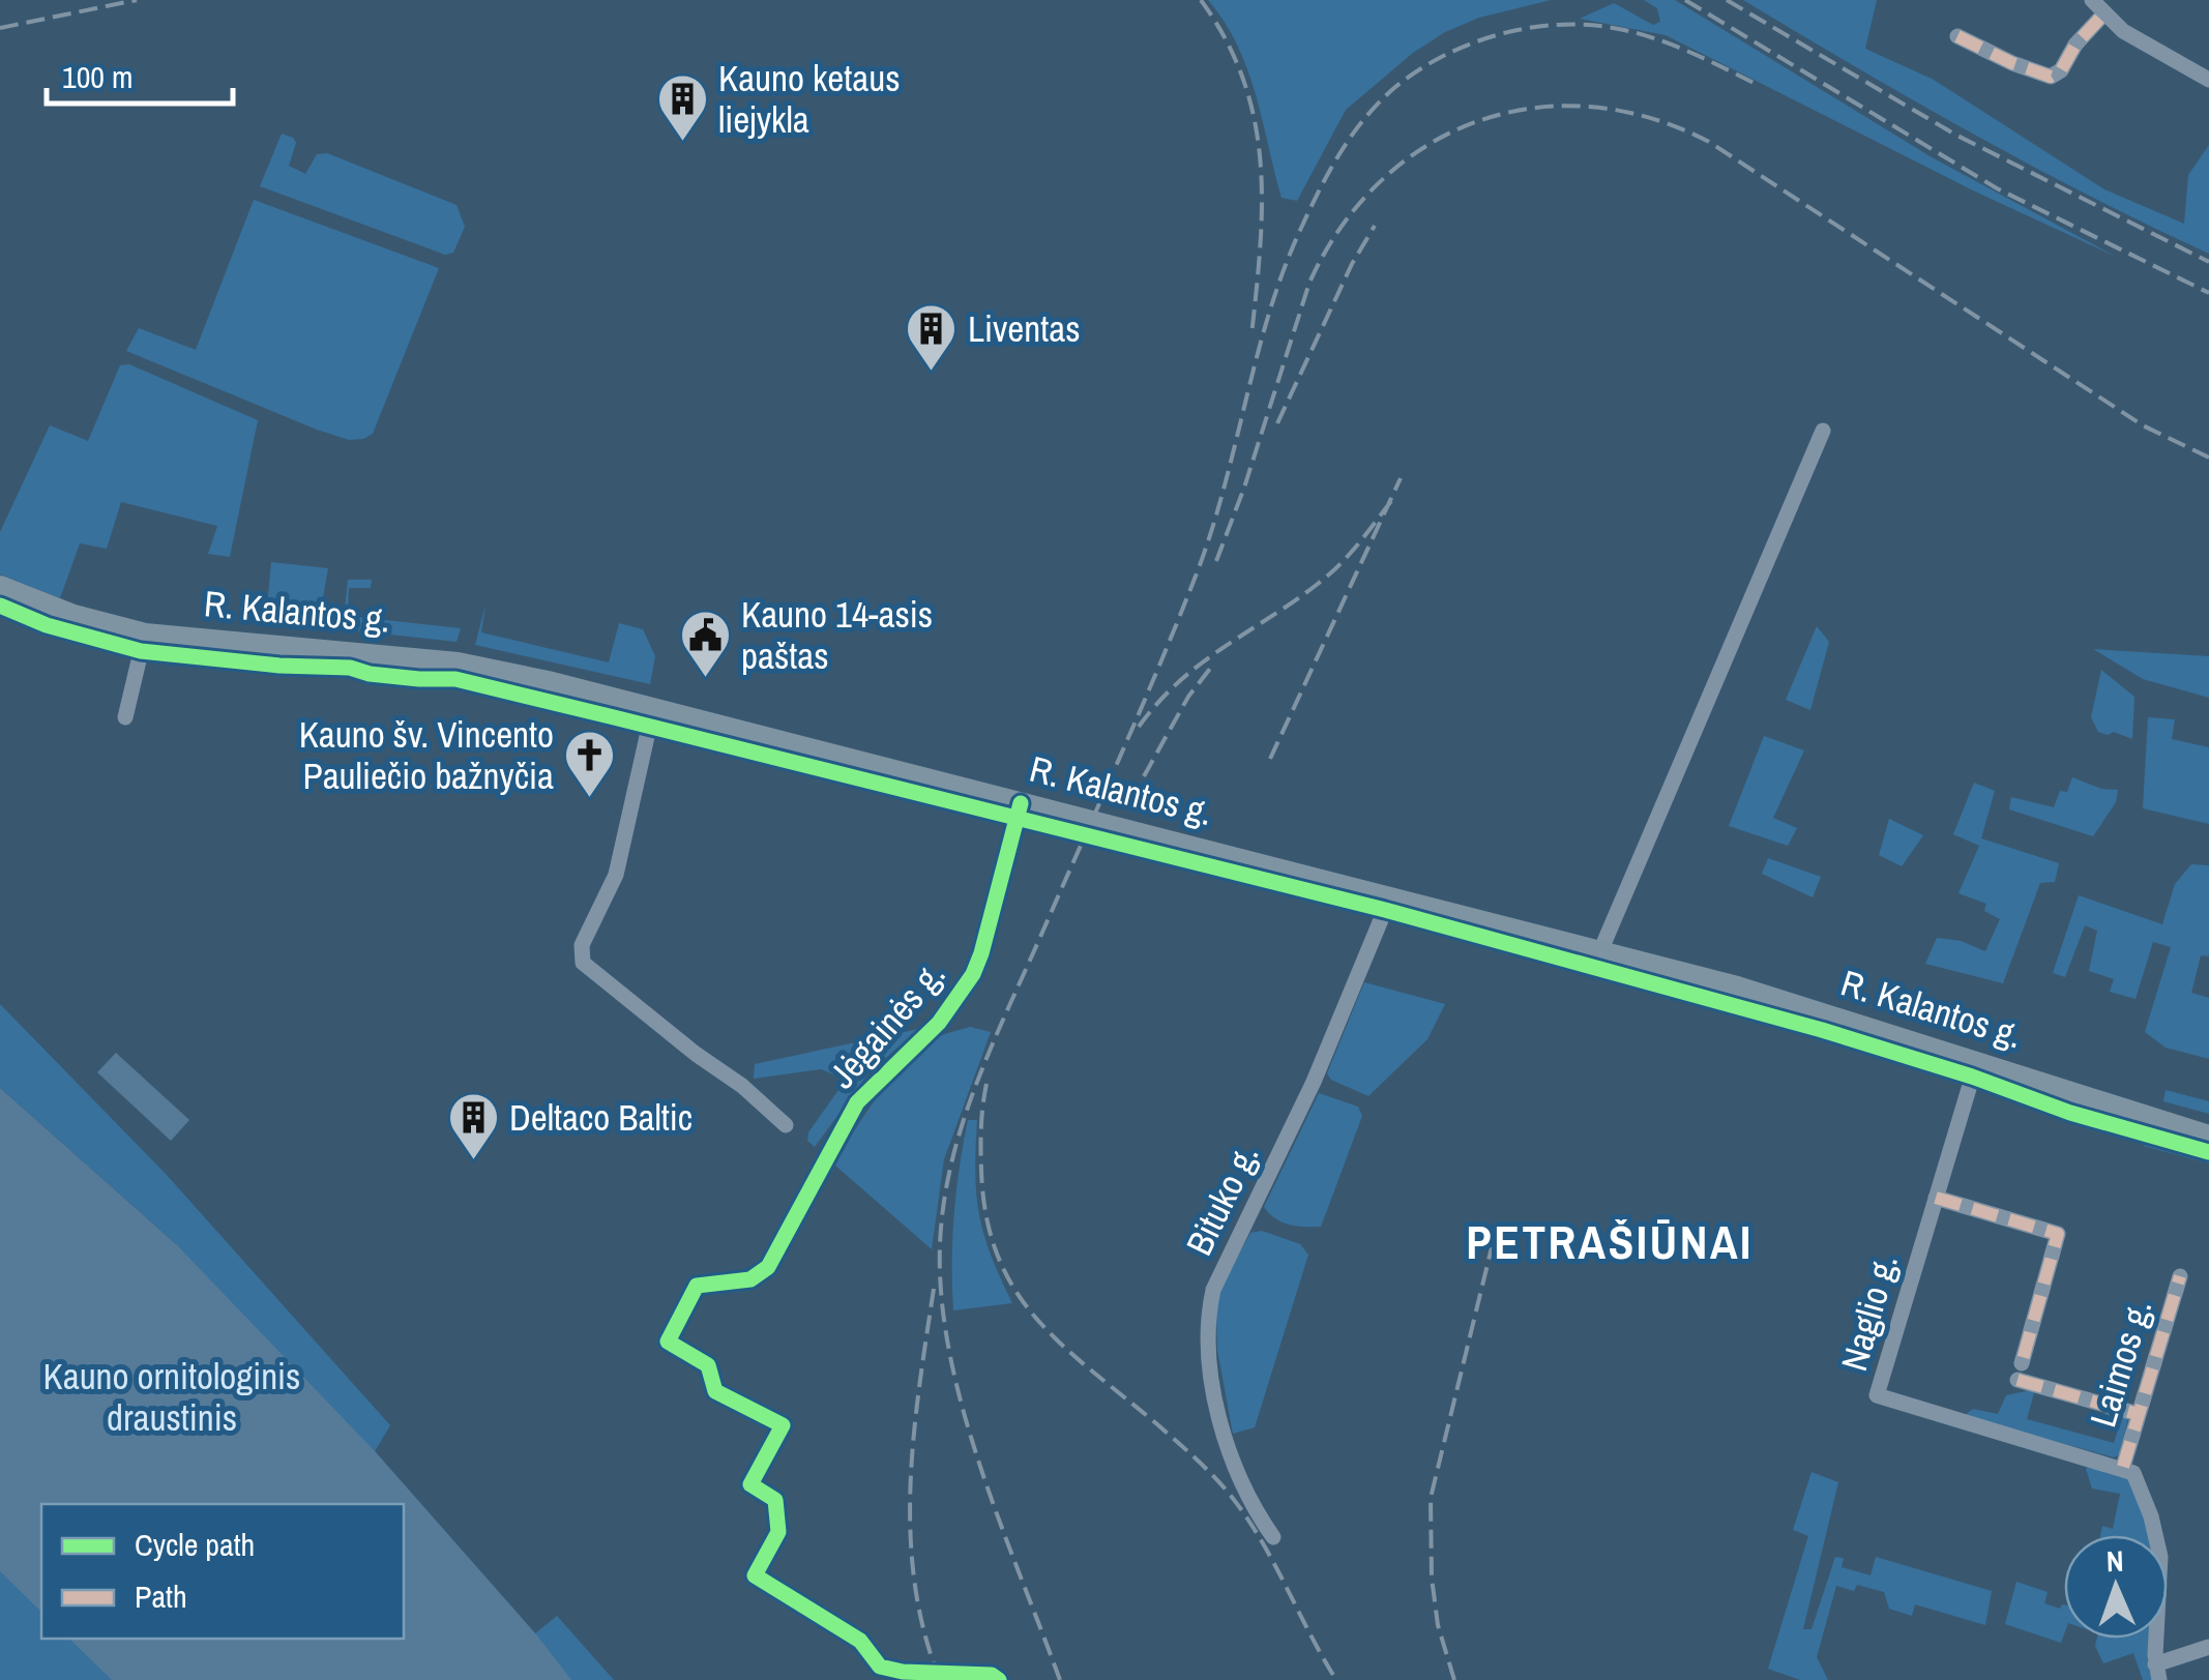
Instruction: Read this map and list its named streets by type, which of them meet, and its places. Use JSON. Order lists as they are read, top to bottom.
{
  "streets": {
    "main road": ["R. Kalantos g."],
    "street": [
      "Jėgainės g.",
      "Bituko g.",
      "Naglio g.",
      "Laimos g."
    ]
  },
  "crossings": [
    ["R. Kalantos g.", "Jėgainės g."],
    ["R. Kalantos g.", "Bituko g."],
    ["R. Kalantos g.", "Naglio g."],
    ["Naglio g.", "Laimos g."]
  ],
  "districts": ["PETRAŠIŪNAI"],
  "parks": ["Kauno ornitologinis draustinis"],
  "places": {
    "building": ["Kauno ketaus liejykla", "Liventas", "Deltaco Baltic"],
    "public building": ["Kauno 14-asis paštas"],
    "church": ["Kauno šv. Vincento Pauliečio bažnyčia"]
  },
  "legend": ["Cycle path", "Path"],
  "scale_bar": "100 m",
  "north": "top"
}
